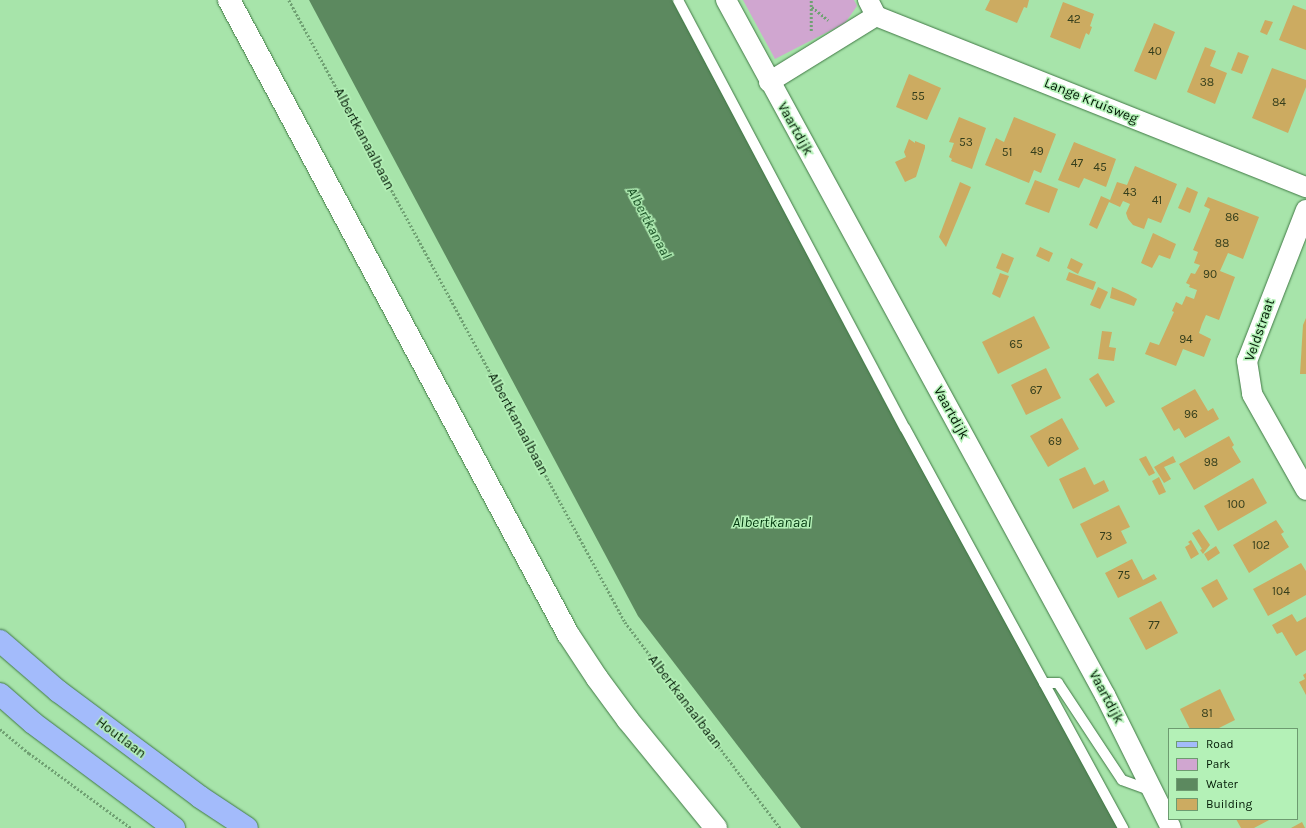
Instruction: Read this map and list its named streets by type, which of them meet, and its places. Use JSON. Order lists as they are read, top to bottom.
{
  "streets": {
    "main road": ["Houtlaan"],
    "street": ["Lange Kruisweg", "Vaartdijk", "Veldstraat"],
    "path": ["Albertkanaalbaan"]
  },
  "crossings": [
    ["Lange Kruisweg", "Vaartdijk"]
  ],
  "water": ["Albertkanaal"],
  "house_numbers": [
    "42",
    "40",
    "38",
    "55",
    "84",
    "53",
    "49",
    "51",
    "47",
    "45",
    "43",
    "41",
    "86",
    "88",
    "90",
    "94",
    "65",
    "67",
    "96",
    "69",
    "98",
    "100",
    "73",
    "102",
    "75",
    "104",
    "77",
    "81"
  ],
  "legend": [
    "Road",
    "Park",
    "Water",
    "Building"
  ]
}
